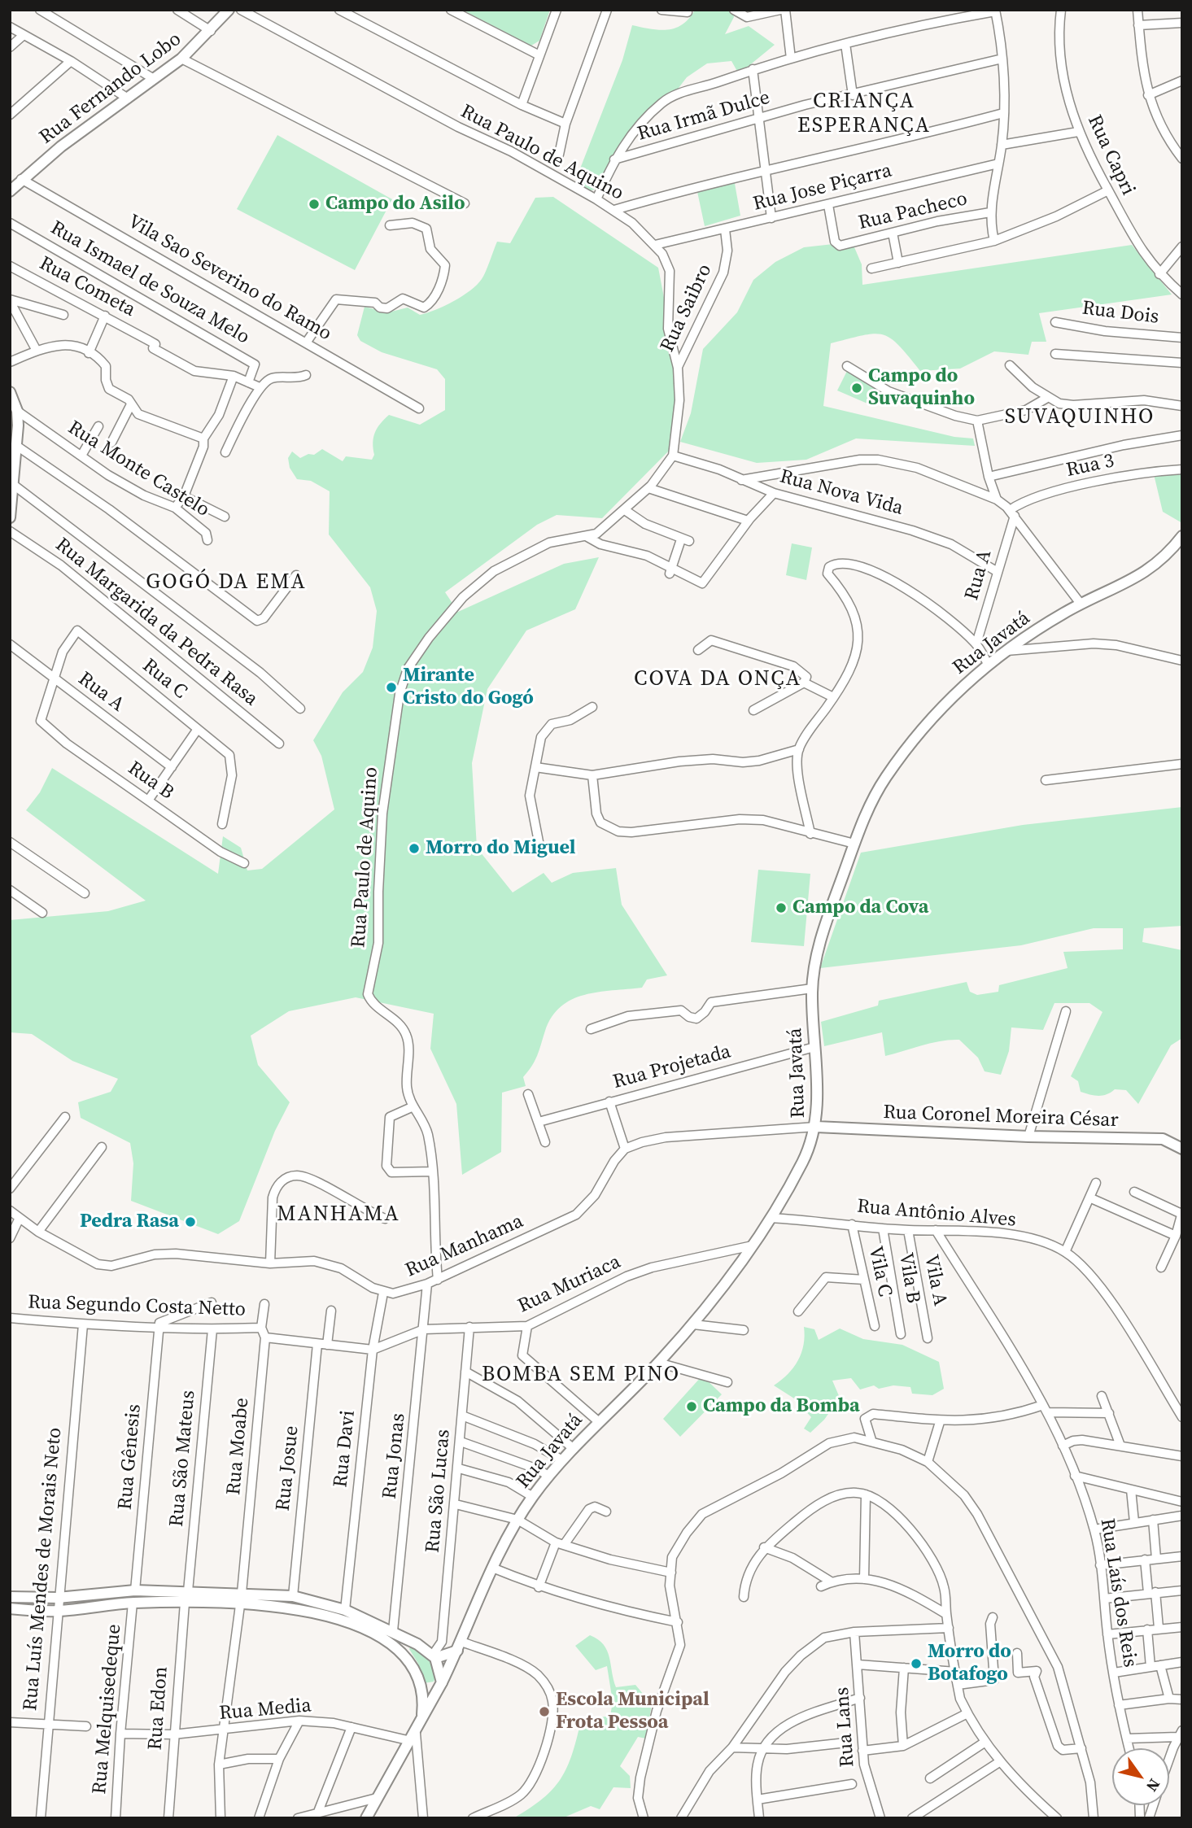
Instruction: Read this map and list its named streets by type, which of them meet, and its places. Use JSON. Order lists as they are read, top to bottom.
{
  "streets": {
    "street": [
      "Rua Fernando Lobo",
      "Rua Irmã Dulce",
      "Rua Paulo de Aquino",
      "Rua Capri",
      "Rua Jose Piçarra",
      "Rua Pacheco",
      "Vila Sao Severino do Ramo",
      "Rua Ismael de Souza Melo",
      "Rua Cometa",
      "Rua Saibro",
      "Rua Dois",
      "Rua 3",
      "Rua Monte Castelo",
      "Rua Nova Vida",
      "Rua A",
      "Rua Margarida da Pedra Rasa",
      "Rua Javatá",
      "Rua C",
      "Rua B",
      "Rua Projetada",
      "Rua Coronel Moreira César",
      "Rua Antônio Alves",
      "Rua Manhama",
      "Vila C",
      "Vila B",
      "Vila A",
      "Rua Muriaca",
      "Rua Segundo Costa Netto",
      "Rua Moabe",
      "Rua Davi",
      "Rua Jonas",
      "Rua Gênesis",
      "Rua São Mateus",
      "Rua Josue",
      "Rua São Lucas",
      "Rua Luís Mendes de Morais Neto",
      "Rua Laís dos Reis",
      "Rua Edon",
      "Rua Melquisedeque",
      "Rua Media",
      "Rua Lans"
    ]
  },
  "crossings": [
    ["Rua Fernando Lobo", "Vila Sao Severino do Ramo"],
    ["Rua Paulo de Aquino", "Rua Jose Piçarra"],
    ["Rua Paulo de Aquino", "Rua Saibro"],
    ["Rua Paulo de Aquino", "Rua Nova Vida"],
    ["Rua Jose Piçarra", "Rua Pacheco"],
    ["Rua Jose Piçarra", "Rua Saibro"],
    ["Rua Ismael de Souza Melo", "Rua Cometa"],
    ["Rua 3", "Rua A"],
    ["Rua Nova Vida", "Rua A"],
    ["Rua A", "Rua C"],
    ["Rua A", "Rua B"],
    ["Rua Javatá", "Rua Projetada"],
    ["Rua Javatá", "Rua Coronel Moreira César"],
    ["Rua Javatá", "Rua Antônio Alves"],
    ["Rua Javatá", "Rua Muriaca"],
    ["Rua Javatá", "Rua Media"],
    ["Rua C", "Rua B"],
    ["Rua Antônio Alves", "Vila C"],
    ["Rua Antônio Alves", "Vila B"],
    ["Rua Antônio Alves", "Vila A"],
    ["Rua Antônio Alves", "Rua Laís dos Reis"],
    ["Rua Manhama", "Rua Davi"],
    ["Rua Manhama", "Rua Jonas"],
    ["Rua Muriaca", "Rua Moabe"],
    ["Rua Muriaca", "Rua Davi"],
    ["Rua Muriaca", "Rua Jonas"],
    ["Rua Muriaca", "Rua Josue"],
    ["Rua Muriaca", "Rua São Lucas"],
    ["Rua Segundo Costa Netto", "Rua Moabe"],
    ["Rua Segundo Costa Netto", "Rua Gênesis"],
    ["Rua Segundo Costa Netto", "Rua São Mateus"],
    ["Rua Segundo Costa Netto", "Rua Luís Mendes de Morais Neto"],
    ["Rua Moabe", "Rua Media"],
    ["Rua Edon", "Rua Media"],
    ["Rua Melquisedeque", "Rua Media"]
  ],
  "districts": [
    "CRIANÇA ESPERANÇA",
    "SUVAQUINHO",
    "GOGÓ DA EMA",
    "COVA DA ONÇA",
    "MANHAMA",
    "BOMBA SEM PINO"
  ],
  "places": [
    "Campo do Asilo",
    "Campo do Suvaquinho",
    "Mirante Cristo do Gogó",
    "Morro do Miguel",
    "Campo da Cova",
    "Pedra Rasa",
    "Campo da Bomba",
    "Morro do Botafogo",
    "Escola Municipal Frota Pessoa"
  ],
  "north": "bottom right"
}
